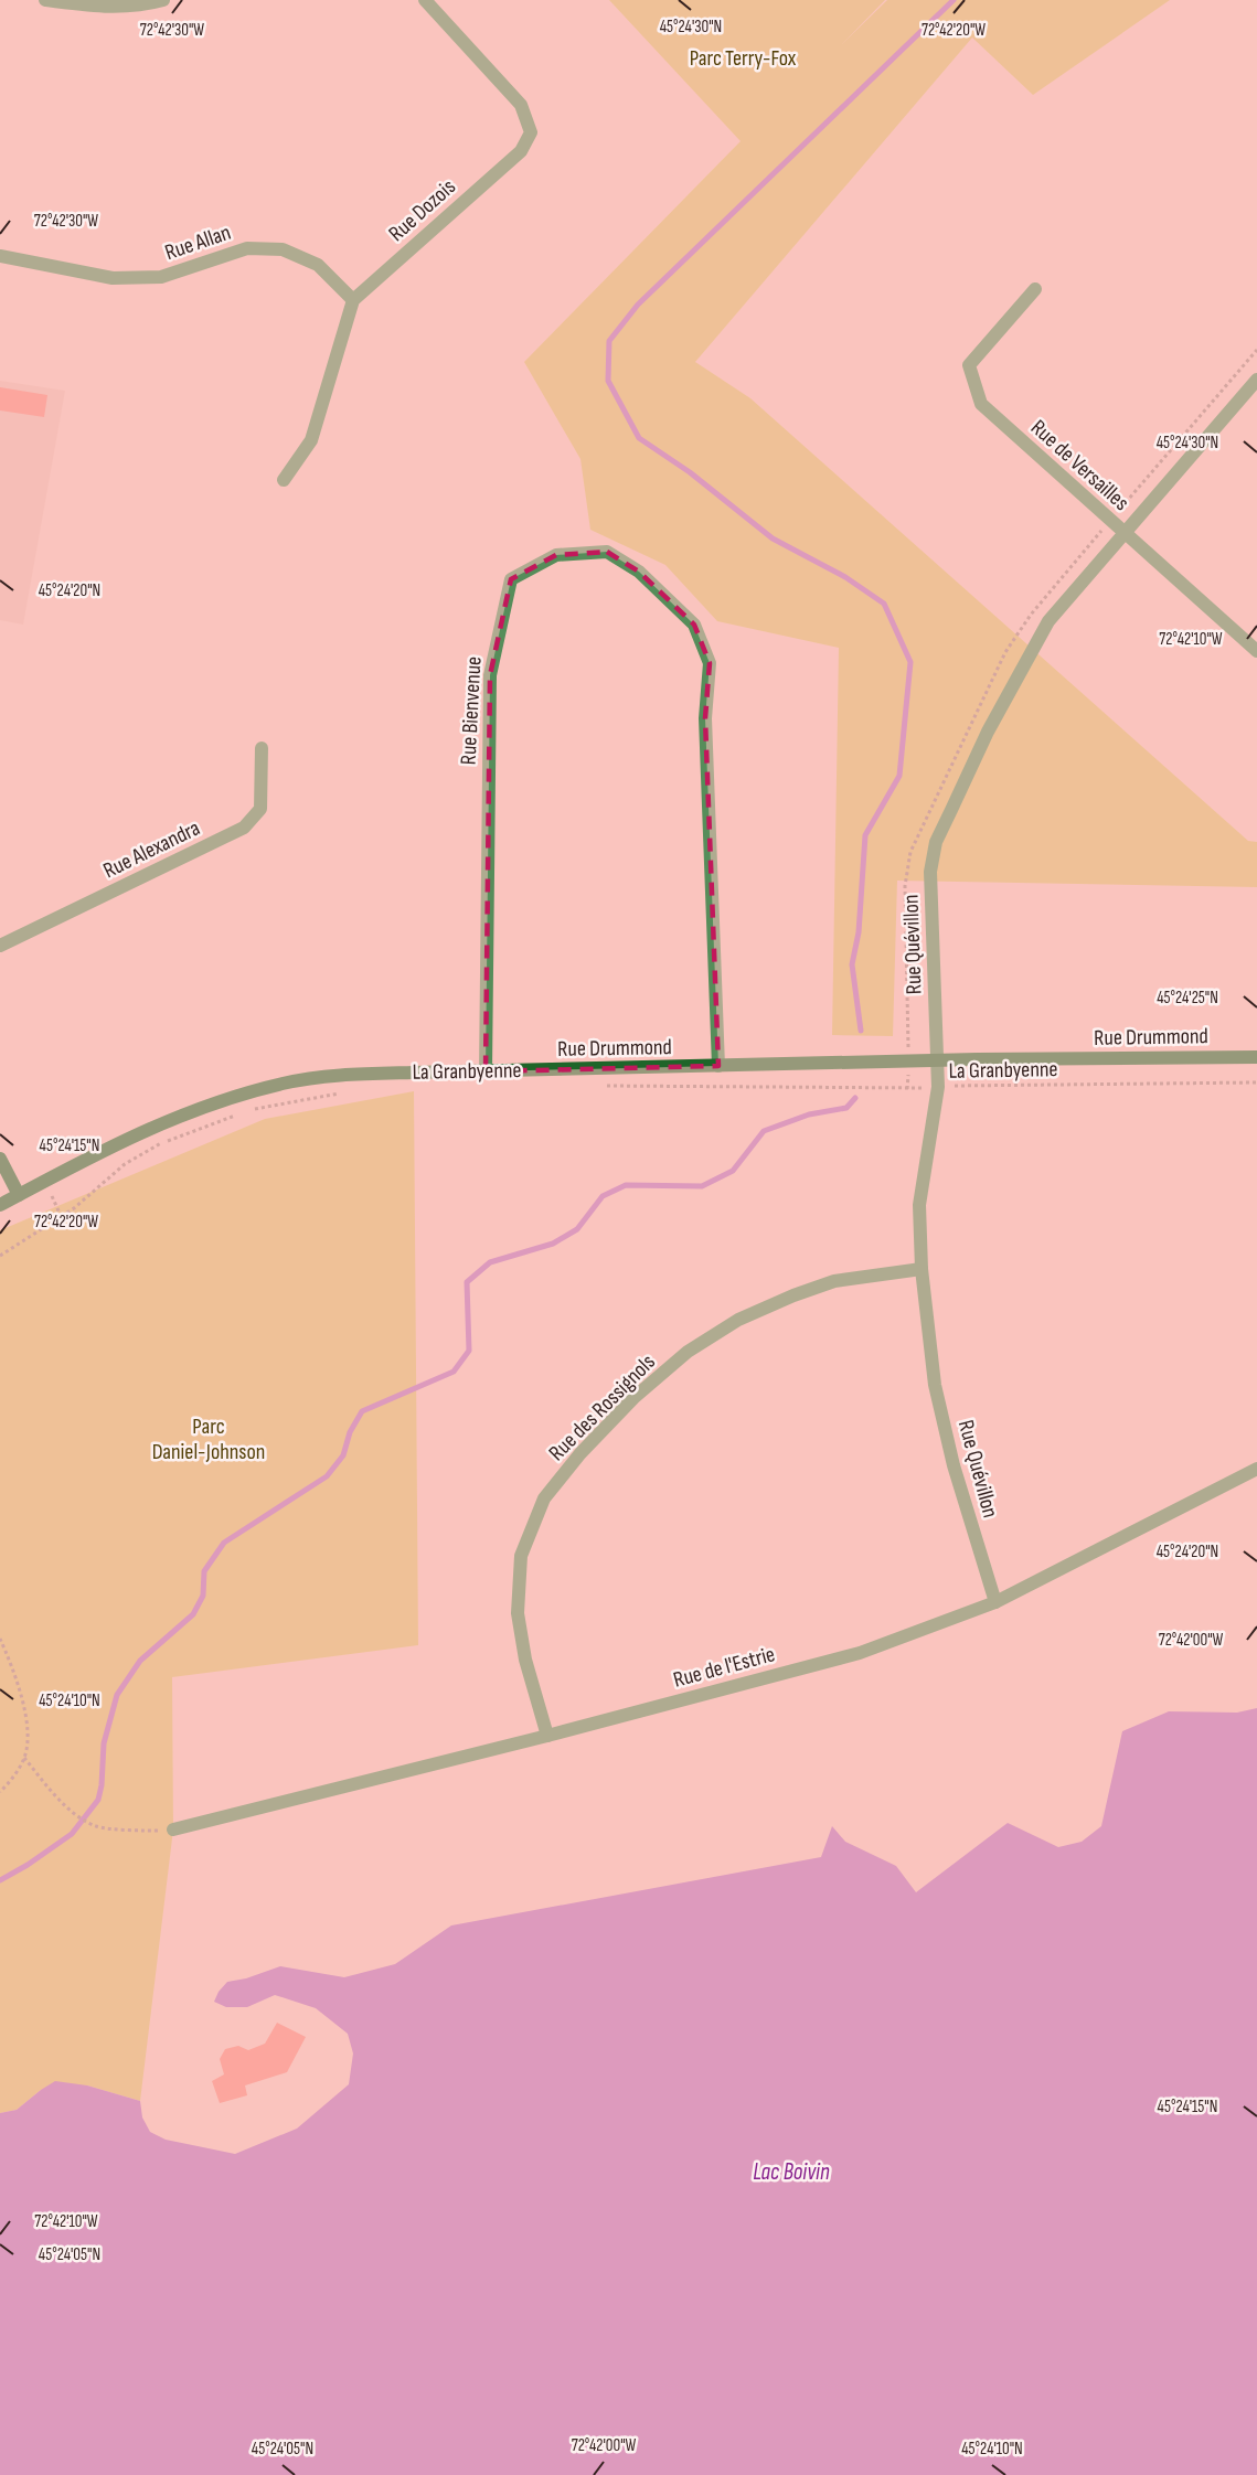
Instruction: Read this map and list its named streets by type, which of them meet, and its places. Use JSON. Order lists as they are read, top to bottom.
{
  "streets": {
    "street": [
      "Rue Dozois",
      "Rue Allan",
      "Rue de Versailles",
      "Rue Bienvenue",
      "Rue Alexandra",
      "Rue Quévillon",
      "Rue Drummond",
      "Rue des Rossignols",
      "Rue de l'Estrie"
    ],
    "path": ["La Granbyenne"]
  },
  "crossings": [
    ["Rue Dozois", "Rue Allan"],
    ["Rue de Versailles", "Rue Quévillon"],
    ["Rue Bienvenue", "Rue Drummond"],
    ["Rue Quévillon", "Rue Drummond"],
    ["Rue Quévillon", "La Granbyenne"],
    ["Rue Quévillon", "Rue des Rossignols"],
    ["Rue Quévillon", "Rue de l'Estrie"],
    ["Rue des Rossignols", "Rue de l'Estrie"]
  ],
  "water": ["Lac Boivin"],
  "parks": ["Parc Terry-Fox", "Parc Daniel-Johnson"],
  "coordinates": [
    "45°24'30\"N",
    "72°42'30\"W",
    "72°42'20\"W",
    "45°24'20\"N",
    "72°42'10\"W",
    "45°24'25\"N",
    "45°24'15\"N",
    "72°42'00\"W",
    "45°24'10\"N",
    "45°24'05\"N"
  ]
}
